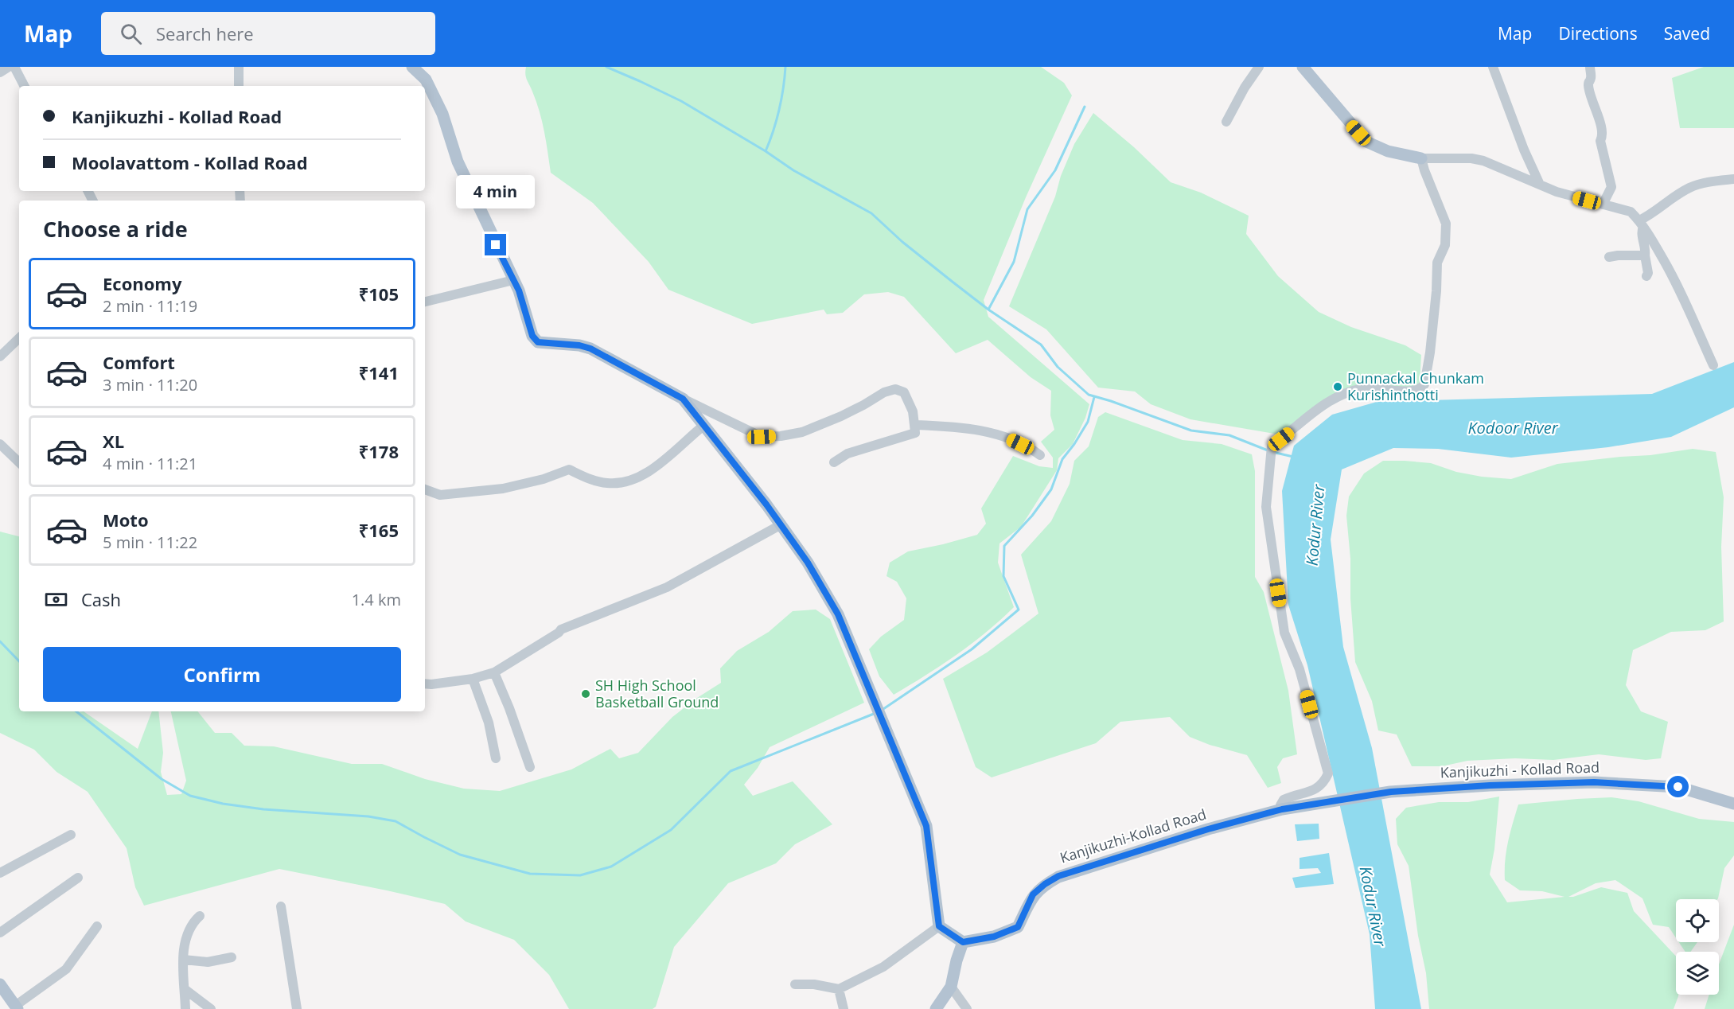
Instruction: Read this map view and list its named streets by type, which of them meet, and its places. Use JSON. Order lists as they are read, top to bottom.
{
  "streets": {
    "main road": ["Kanjikuzhi - Kollad Road", "Kanjikuzhi-Kollad Road"]
  },
  "crossings": [
    ["Kanjikuzhi - Kollad Road", "Kanjikuzhi-Kollad Road"]
  ],
  "water": ["Kodoor River", "Kodur River"],
  "places": ["Punnackal Chunkam Kurishinthotti", "SH High School Basketball Ground"],
  "page": {
    "header": "Map",
    "search": "Search here",
    "nav": ["Map", "Directions", "Saved"],
    "banner": ["Kanjikuzhi - Kollad Road", "Moolavattom - Kollad Road"],
    "bubble": "4 min",
    "heading": "Choose a ride",
    "list": [
      {
        "name": "Economy",
        "note": "2 min · 11:19",
        "value": "₹105"
      },
      {
        "name": "Comfort",
        "note": "3 min · 11:20",
        "value": "₹141"
      },
      {
        "name": "XL",
        "note": "4 min · 11:21",
        "value": "₹178"
      },
      {
        "name": "Moto",
        "note": "5 min · 11:22",
        "value": "₹165"
      }
    ],
    "pay": ["Cash", "1.4 km"],
    "buttons": "Confirm"
  }
}
